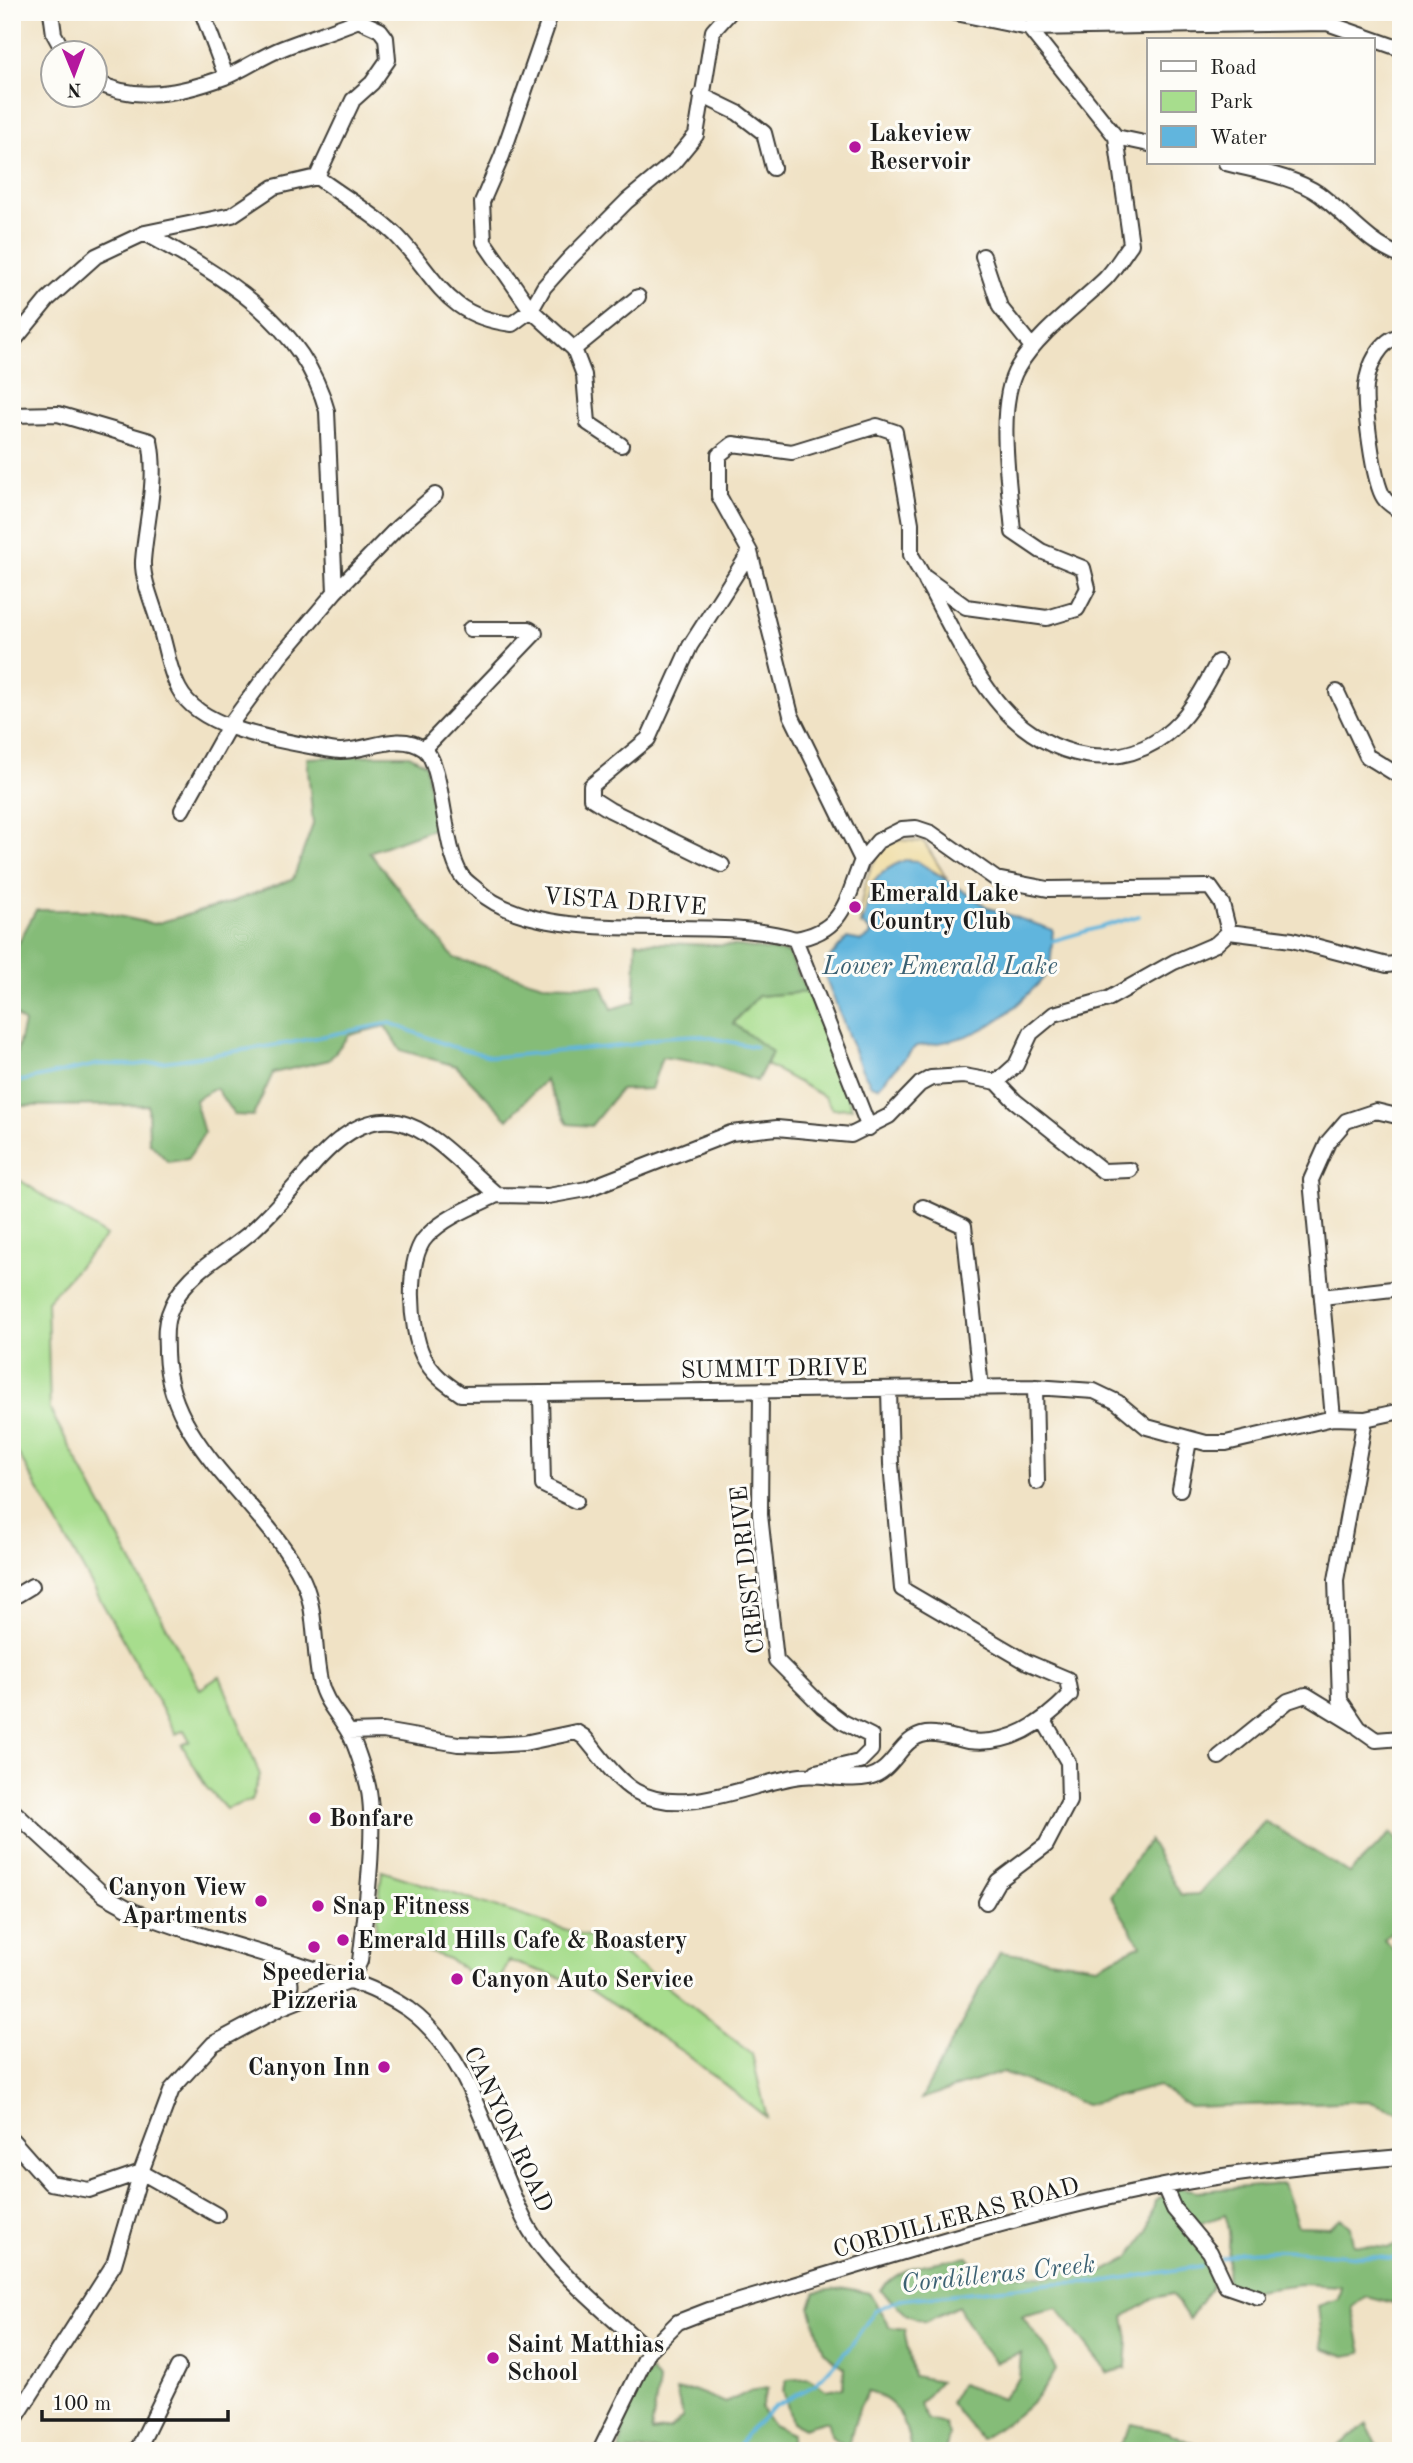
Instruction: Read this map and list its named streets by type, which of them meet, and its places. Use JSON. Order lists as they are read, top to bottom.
{
  "streets": {
    "street": [
      "VISTA DRIVE",
      "SUMMIT DRIVE",
      "CREST DRIVE",
      "CANYON ROAD",
      "CORDILLERAS ROAD"
    ]
  },
  "crossings": [
    ["SUMMIT DRIVE", "CREST DRIVE"],
    ["CANYON ROAD", "CORDILLERAS ROAD"]
  ],
  "water": ["Lower Emerald Lake", "Cordilleras Creek"],
  "places": [
    "Lakeview Reservoir",
    "Emerald Lake Country Club",
    "Bonfare",
    "Canyon View Apartments",
    "Snap Fitness",
    "Emerald Hills Cafe & Roastery",
    "Speederia Pizzeria",
    "Canyon Auto Service",
    "Canyon Inn",
    "Saint Matthias School"
  ],
  "legend": ["Road", "Park", "Water"],
  "scale_bar": "100 m",
  "north": "bottom"
}
